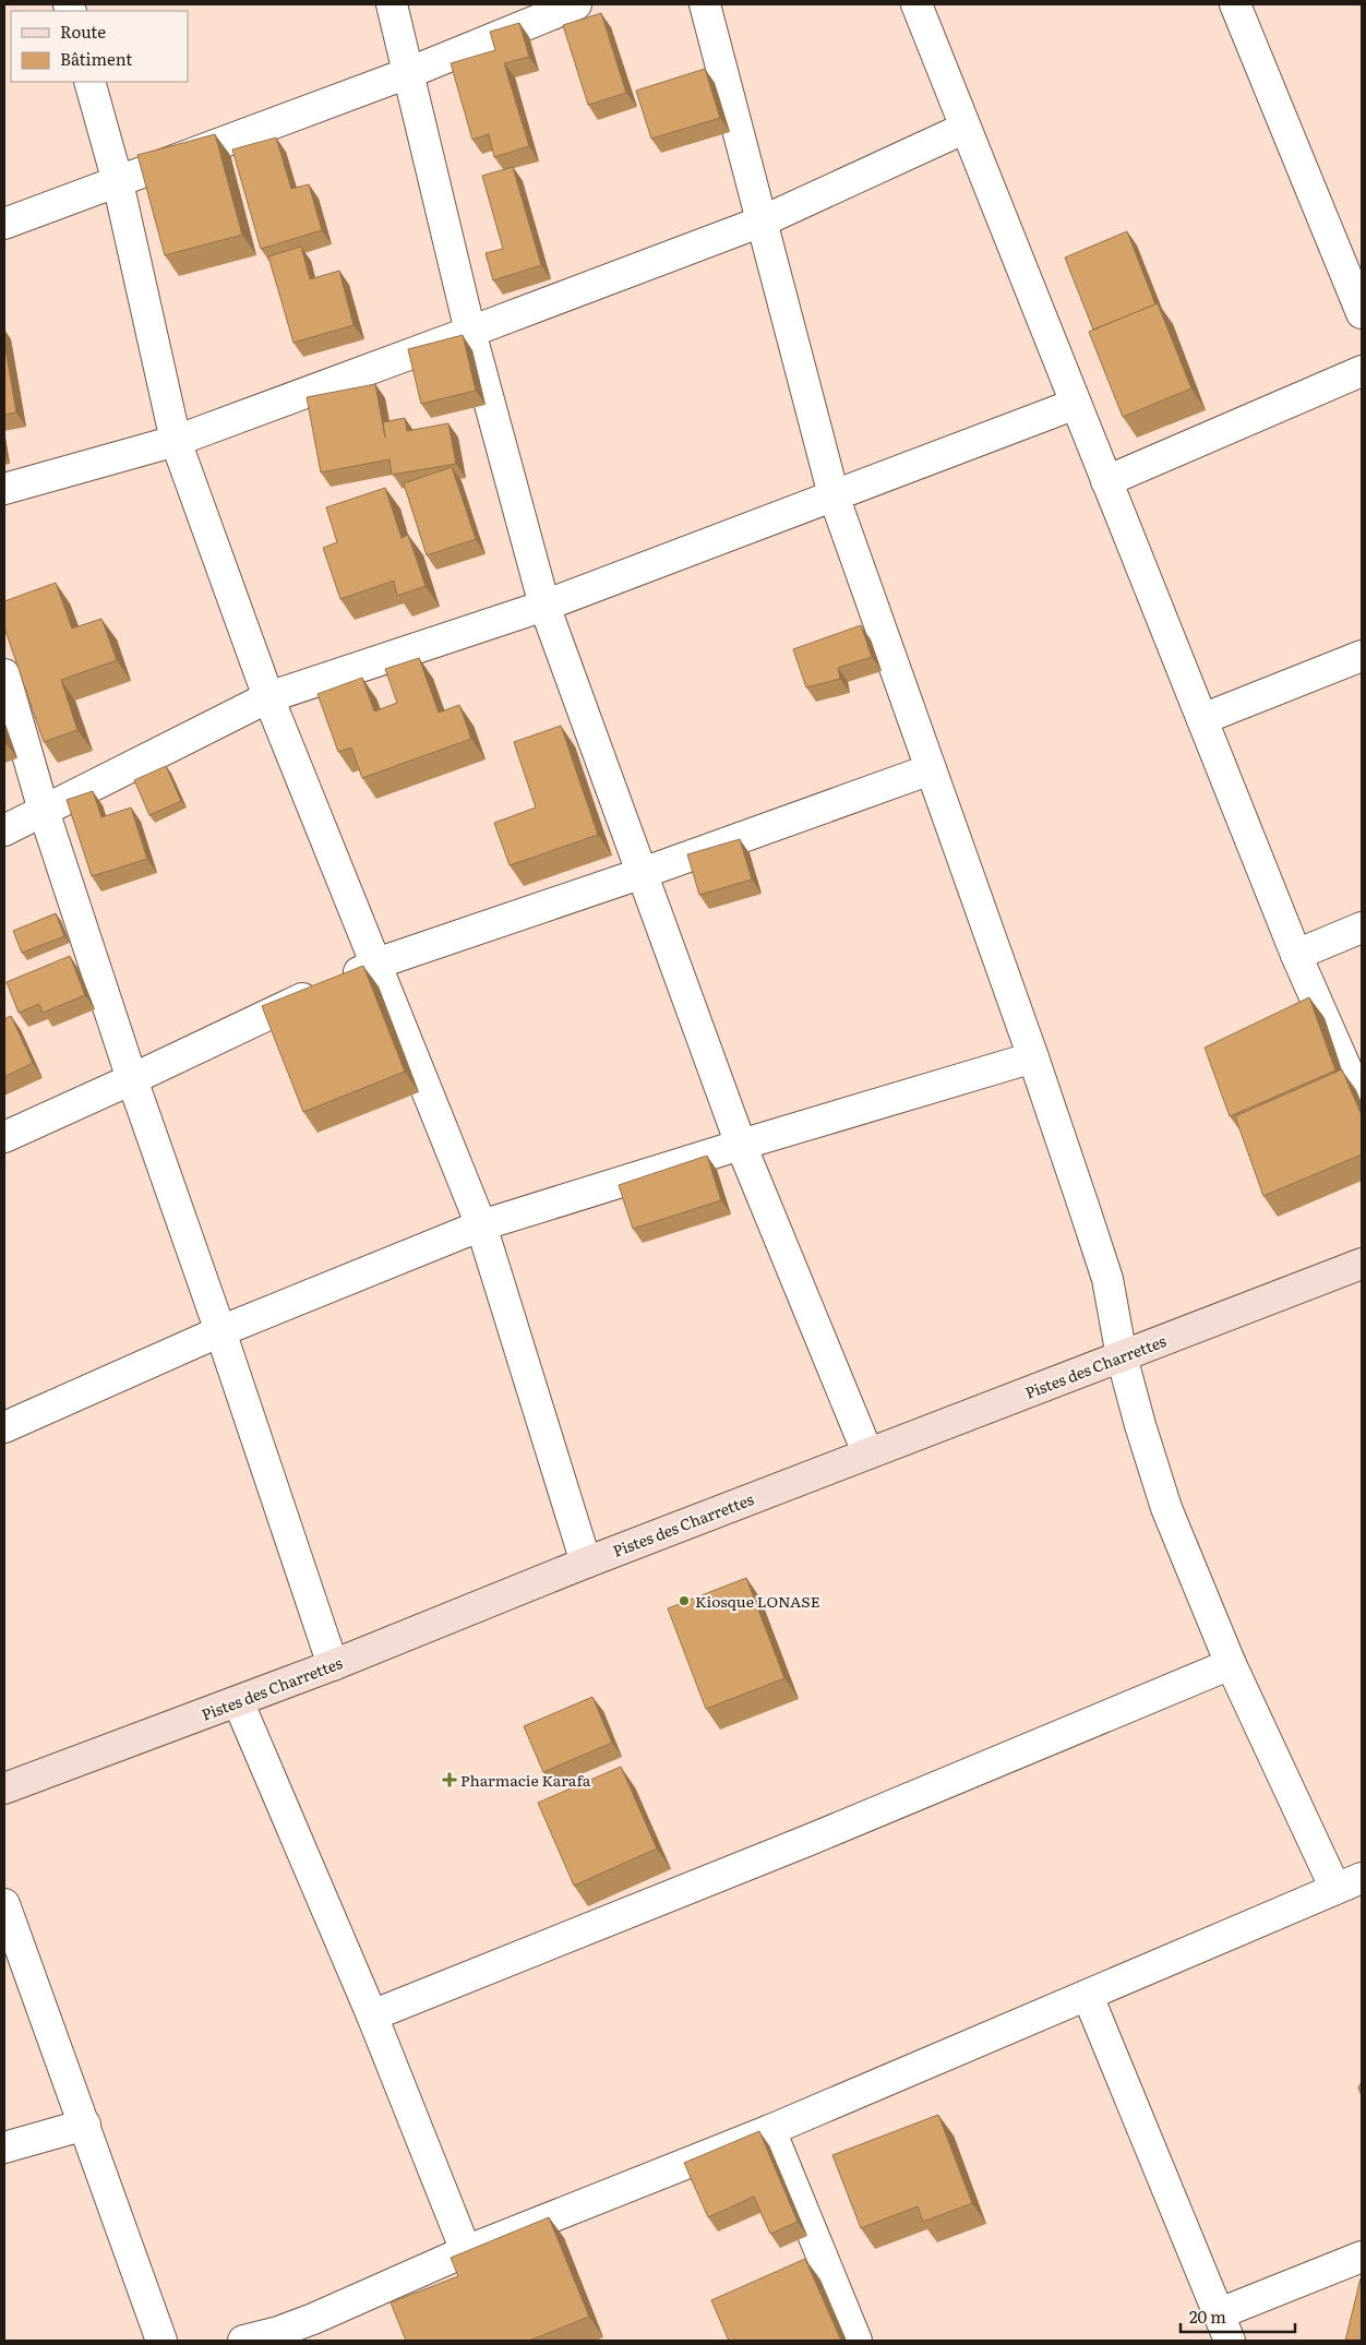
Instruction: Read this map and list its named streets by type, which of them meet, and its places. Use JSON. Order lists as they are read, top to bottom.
{
  "streets": {
    "main road": ["Pistes des Charrettes"]
  },
  "places": {
    "other": ["Kiosque LONASE"],
    "health": ["Pharmacie Karafa"]
  },
  "legend": ["Route", "Bâtiment"],
  "scale_bar": "20 m"
}
